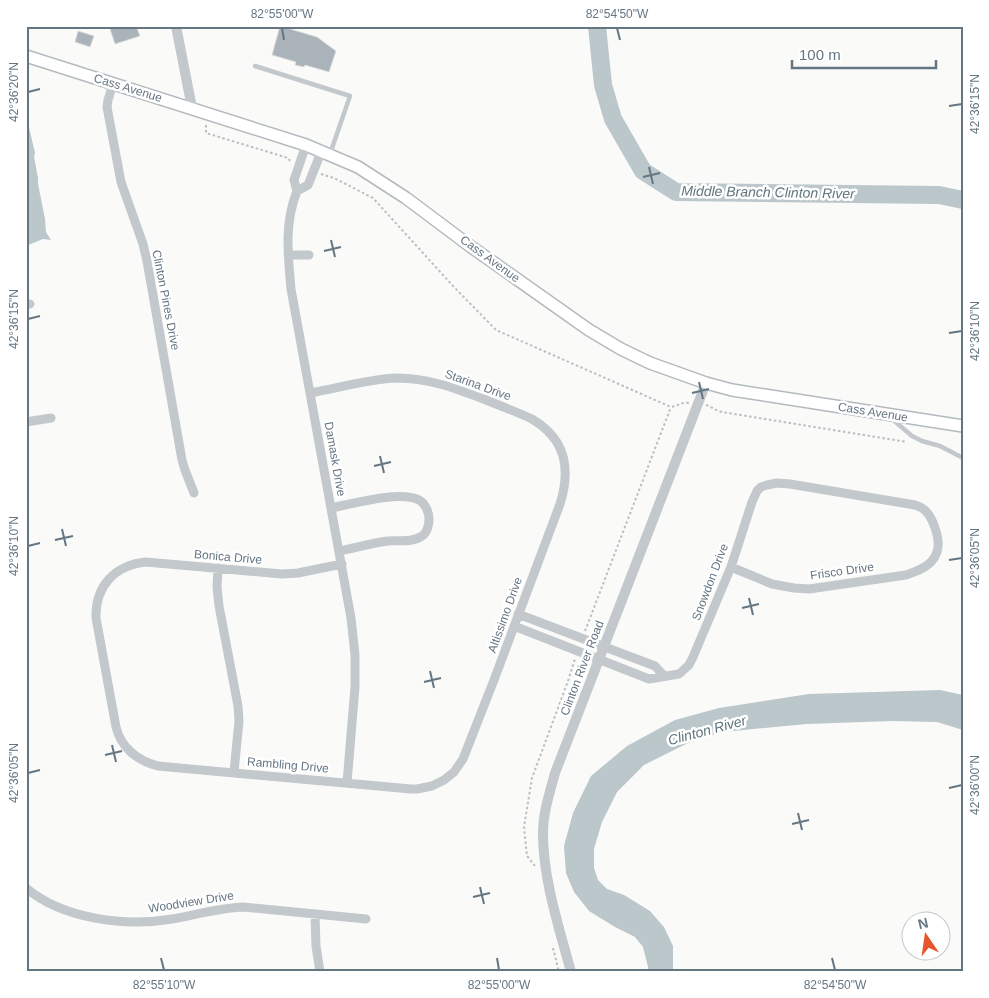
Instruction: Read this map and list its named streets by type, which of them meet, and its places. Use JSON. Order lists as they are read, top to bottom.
{
  "streets": {
    "main road": ["Cass Avenue"],
    "street": [
      "Clinton Pines Drive",
      "Starina Drive",
      "Damask Drive",
      "Bonica Drive",
      "Frisco Drive",
      "Snowdon Drive",
      "Altissimo Drive",
      "Clinton River Road",
      "Rambling Drive",
      "Woodview Drive"
    ]
  },
  "crossings": [
    ["Cass Avenue", "Clinton Pines Drive"],
    ["Cass Avenue", "Damask Drive"],
    ["Cass Avenue", "Clinton River Road"],
    ["Starina Drive", "Damask Drive"],
    ["Starina Drive", "Altissimo Drive"],
    ["Damask Drive", "Bonica Drive"],
    ["Damask Drive", "Rambling Drive"],
    ["Bonica Drive", "Rambling Drive"],
    ["Frisco Drive", "Snowdon Drive"],
    ["Snowdon Drive", "Altissimo Drive"],
    ["Snowdon Drive", "Clinton River Road"],
    ["Altissimo Drive", "Rambling Drive"]
  ],
  "water": ["Middle Branch Clinton River", "Clinton River"],
  "scale_bar": "100 m",
  "north": "top",
  "coordinates": [
    "82°55'00\"W",
    "82°54'50\"W",
    "42°36'20\"N",
    "42°36'15\"N",
    "42°36'10\"N",
    "42°36'05\"N",
    "42°36'00\"N",
    "82°55'10\"W"
  ]
}
